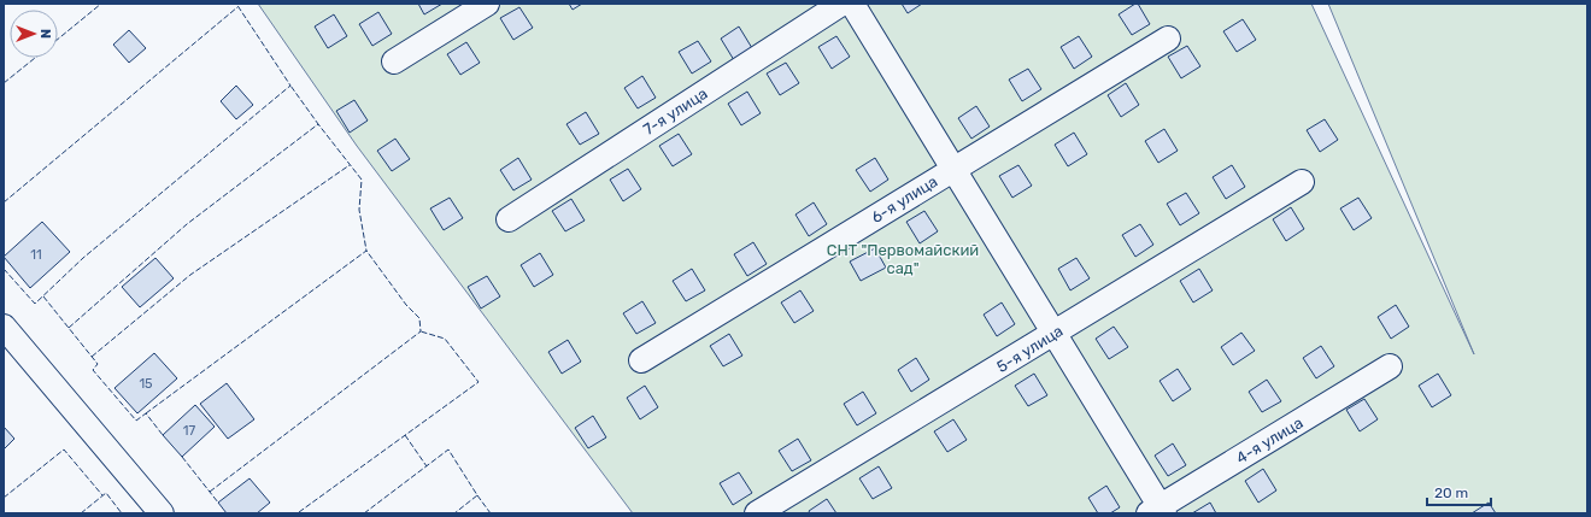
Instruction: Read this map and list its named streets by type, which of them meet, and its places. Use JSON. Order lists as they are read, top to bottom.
{
  "streets": {
    "street": [
      "7-я улица",
      "6-я улица",
      "5-я улица",
      "4-я улица"
    ]
  },
  "parks": ["СНТ \"Первомайский сад\""],
  "house_numbers": ["11", "15", "17"],
  "scale_bar": "20 m",
  "north": "right"
}
